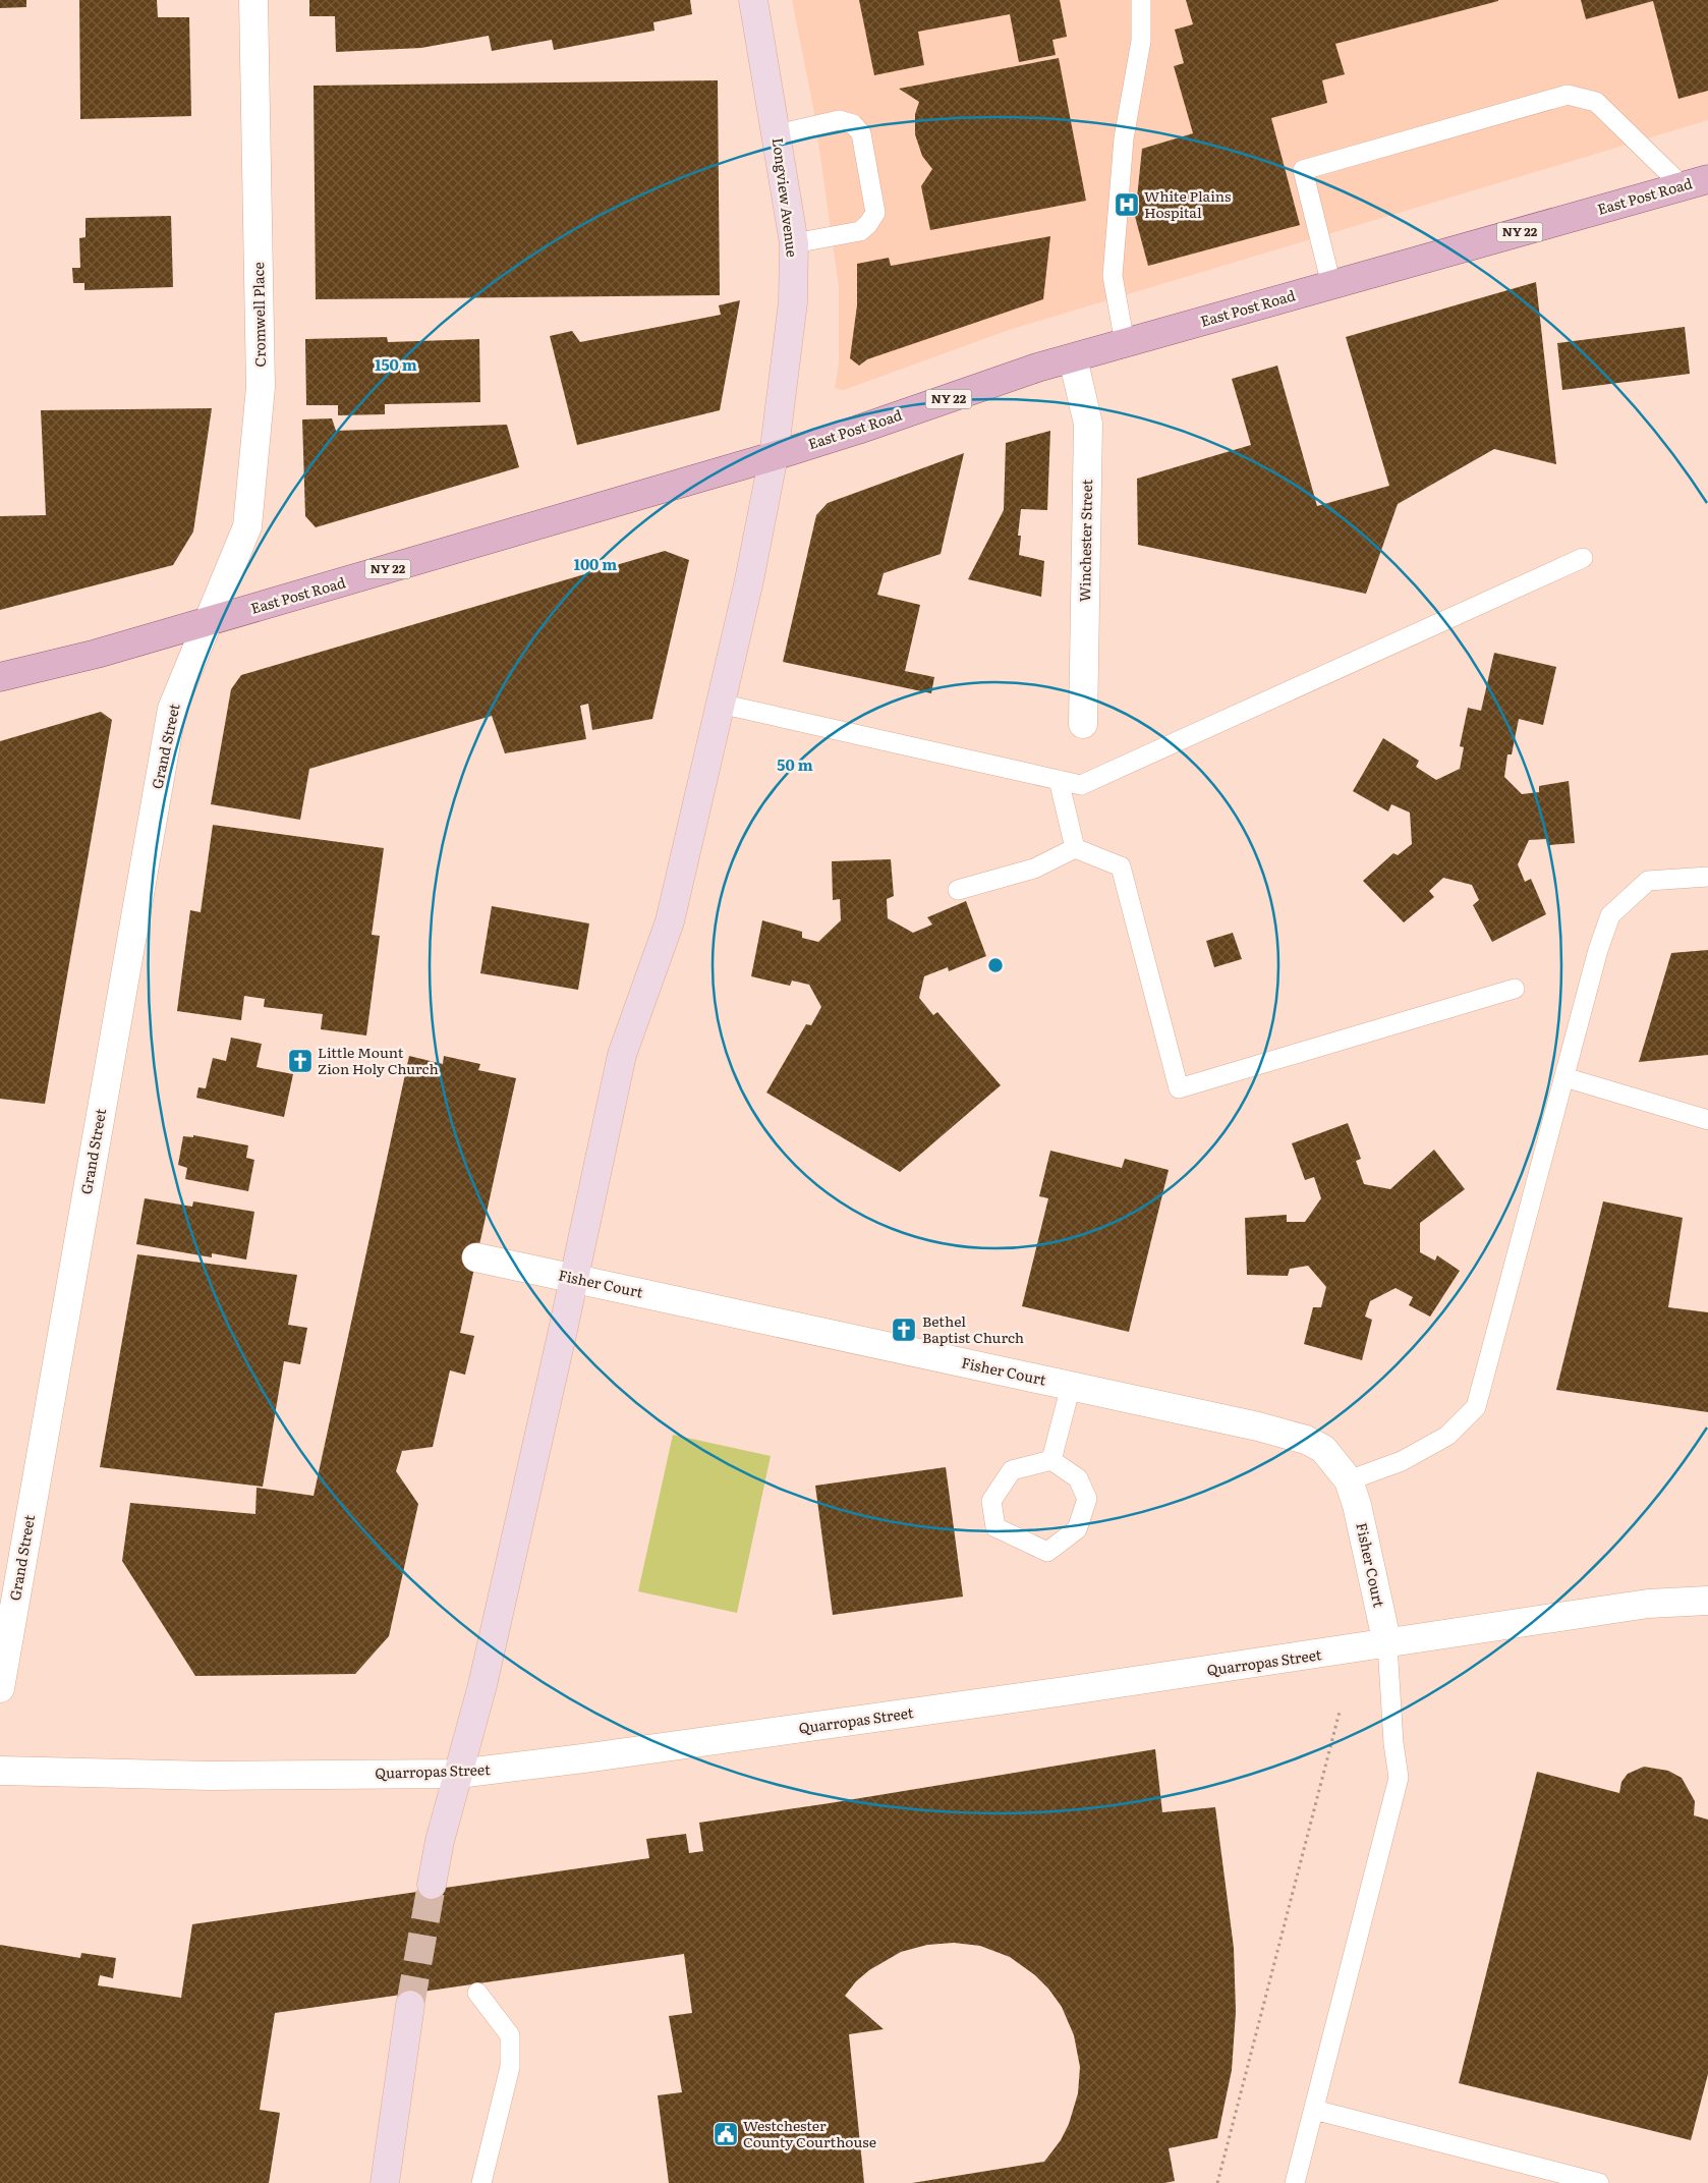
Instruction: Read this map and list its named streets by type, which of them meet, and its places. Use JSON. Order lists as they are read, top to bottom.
{
  "streets": {
    "main road": ["East Post Road", "Longview Avenue", "NY 22"],
    "street": [
      "Cromwell Place",
      "Winchester Street",
      "Grand Street",
      "Fisher Court",
      "Quarropas Street"
    ]
  },
  "crossings": [
    ["East Post Road", "Longview Avenue"],
    ["East Post Road", "Cromwell Place"],
    ["East Post Road", "Winchester Street"],
    ["East Post Road", "Grand Street"],
    ["Longview Avenue", "Fisher Court"],
    ["Longview Avenue", "Quarropas Street"],
    ["Cromwell Place", "Grand Street"],
    ["Fisher Court", "Quarropas Street"]
  ],
  "places": {
    "hospital": ["White Plains Hospital"],
    "church": ["Little Mount Zion Holy Church", "Bethel Baptist Church"],
    "public building": ["Westchester County Courthouse"]
  },
  "rings": ["150 m", "100 m", "50 m"]
}
